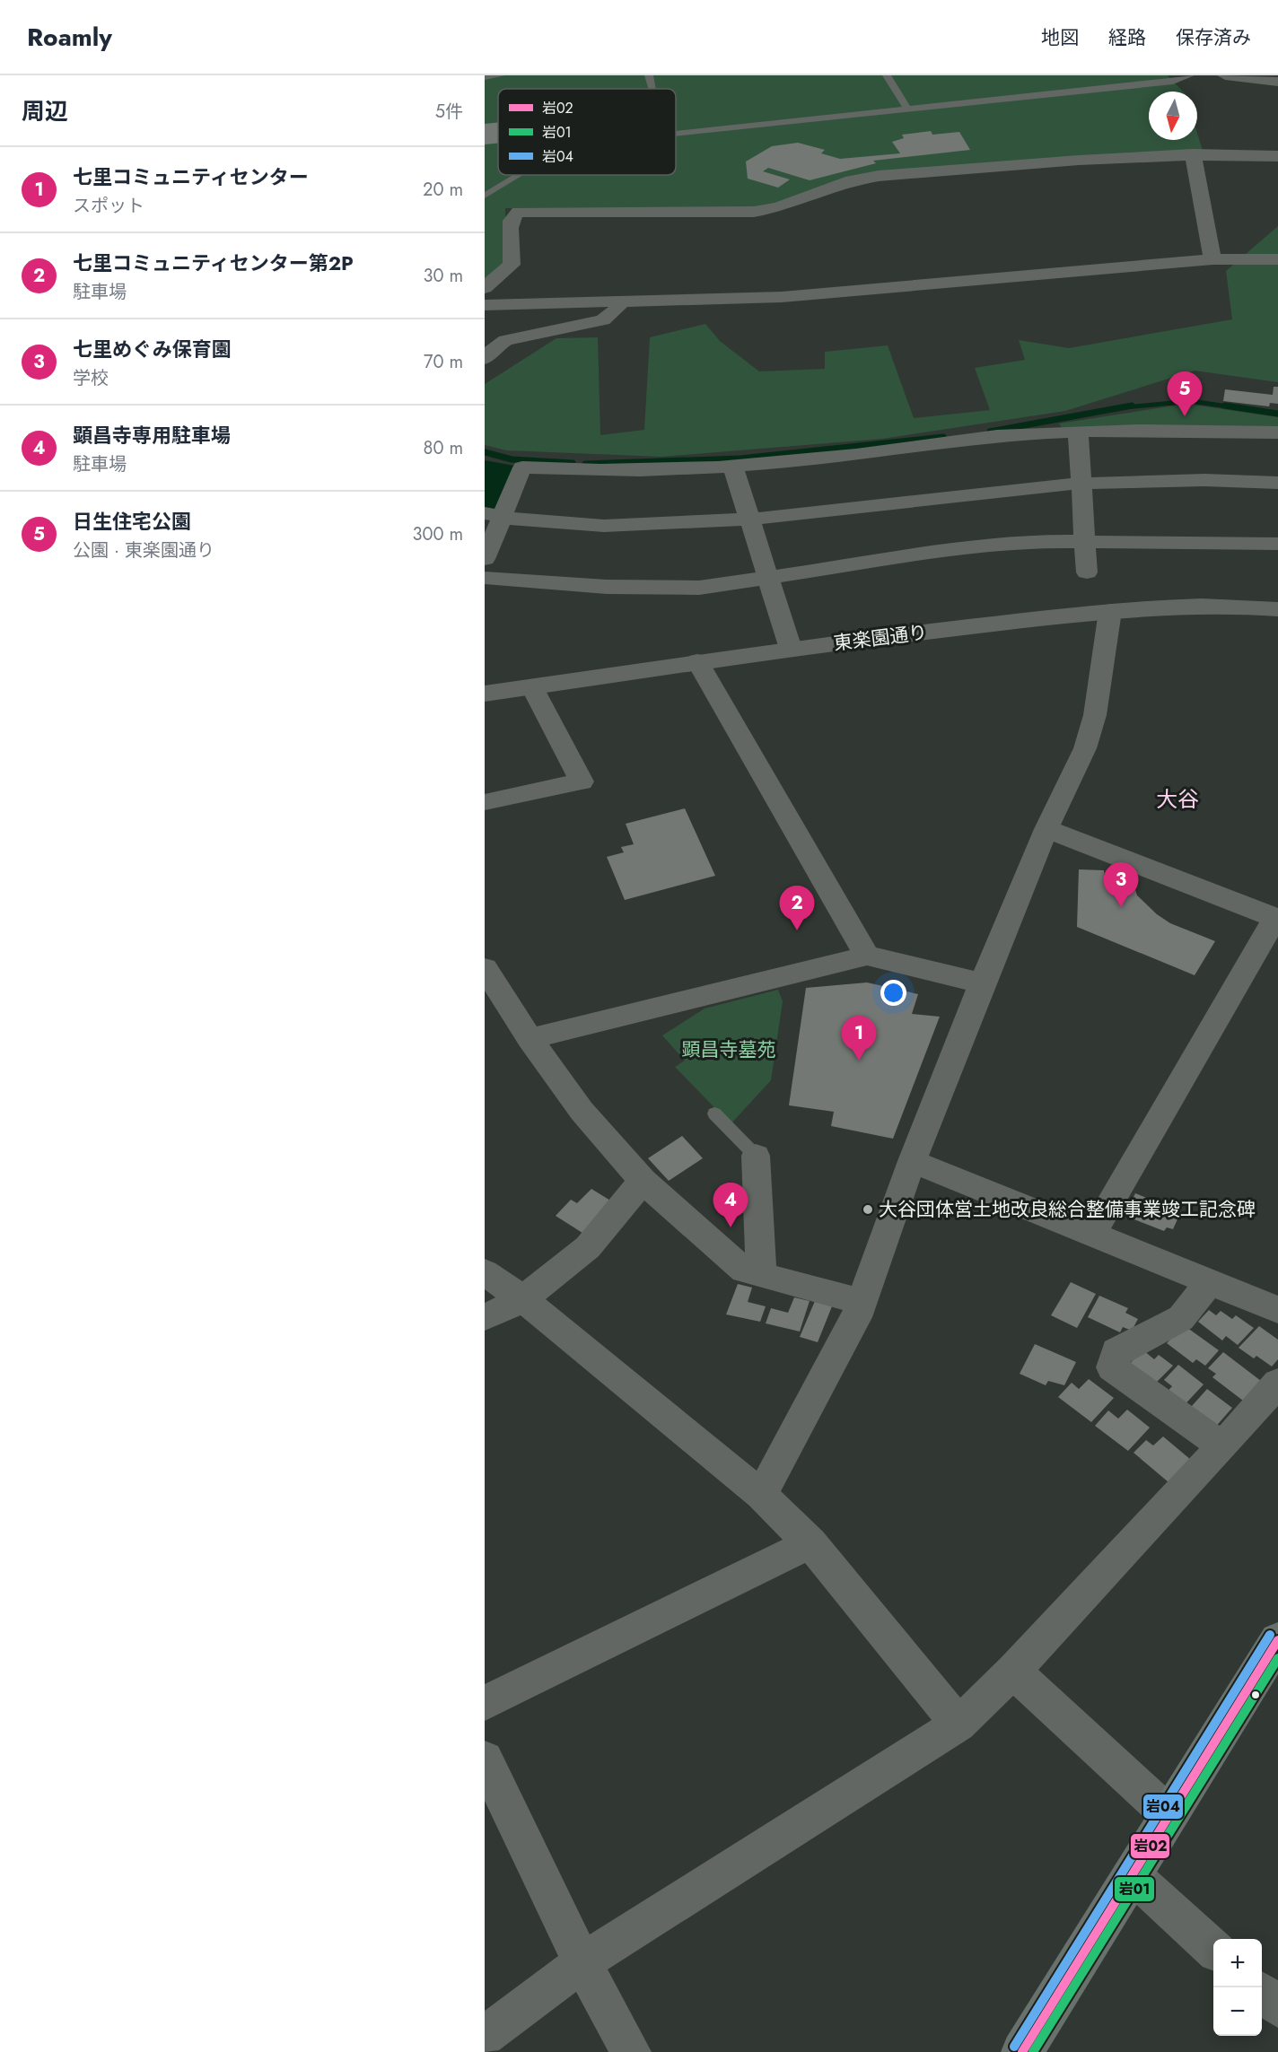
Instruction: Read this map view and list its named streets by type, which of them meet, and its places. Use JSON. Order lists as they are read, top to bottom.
{
  "streets": {
    "street": ["東楽園通り"]
  },
  "districts": ["大谷"],
  "parks": ["顕昌寺墓苑"],
  "places": ["大谷団体営土地改良総合整備事業竣工記念碑"],
  "lines": ["transit line 岩04", "transit line 岩02", "transit line 岩01"],
  "legend": ["岩02", "岩01", "岩04"],
  "north": "bottom",
  "page": {
    "header": "Roamly",
    "nav": ["地図", "経路", "保存済み"],
    "heading": ["周辺", "5件"],
    "list": [
      {
        "mark": "1",
        "name": "七里コミュニティセンター",
        "note": "スポット",
        "value": "20 m"
      },
      {
        "mark": "2",
        "name": "七里コミュニティセンター第2P",
        "note": "駐車場",
        "value": "30 m"
      },
      {
        "mark": "3",
        "name": "七里めぐみ保育園",
        "note": "学校",
        "value": "70 m"
      },
      {
        "mark": "4",
        "name": "顕昌寺専用駐車場",
        "note": "駐車場",
        "value": "80 m"
      },
      {
        "mark": "5",
        "name": "日生住宅公園",
        "note": "公園 · 東楽園通り",
        "value": "300 m"
      }
    ],
    "pins": [
      "5",
      "3",
      "2",
      "1",
      "4"
    ],
    "map_buttons": ["+", "−"]
  }
}
